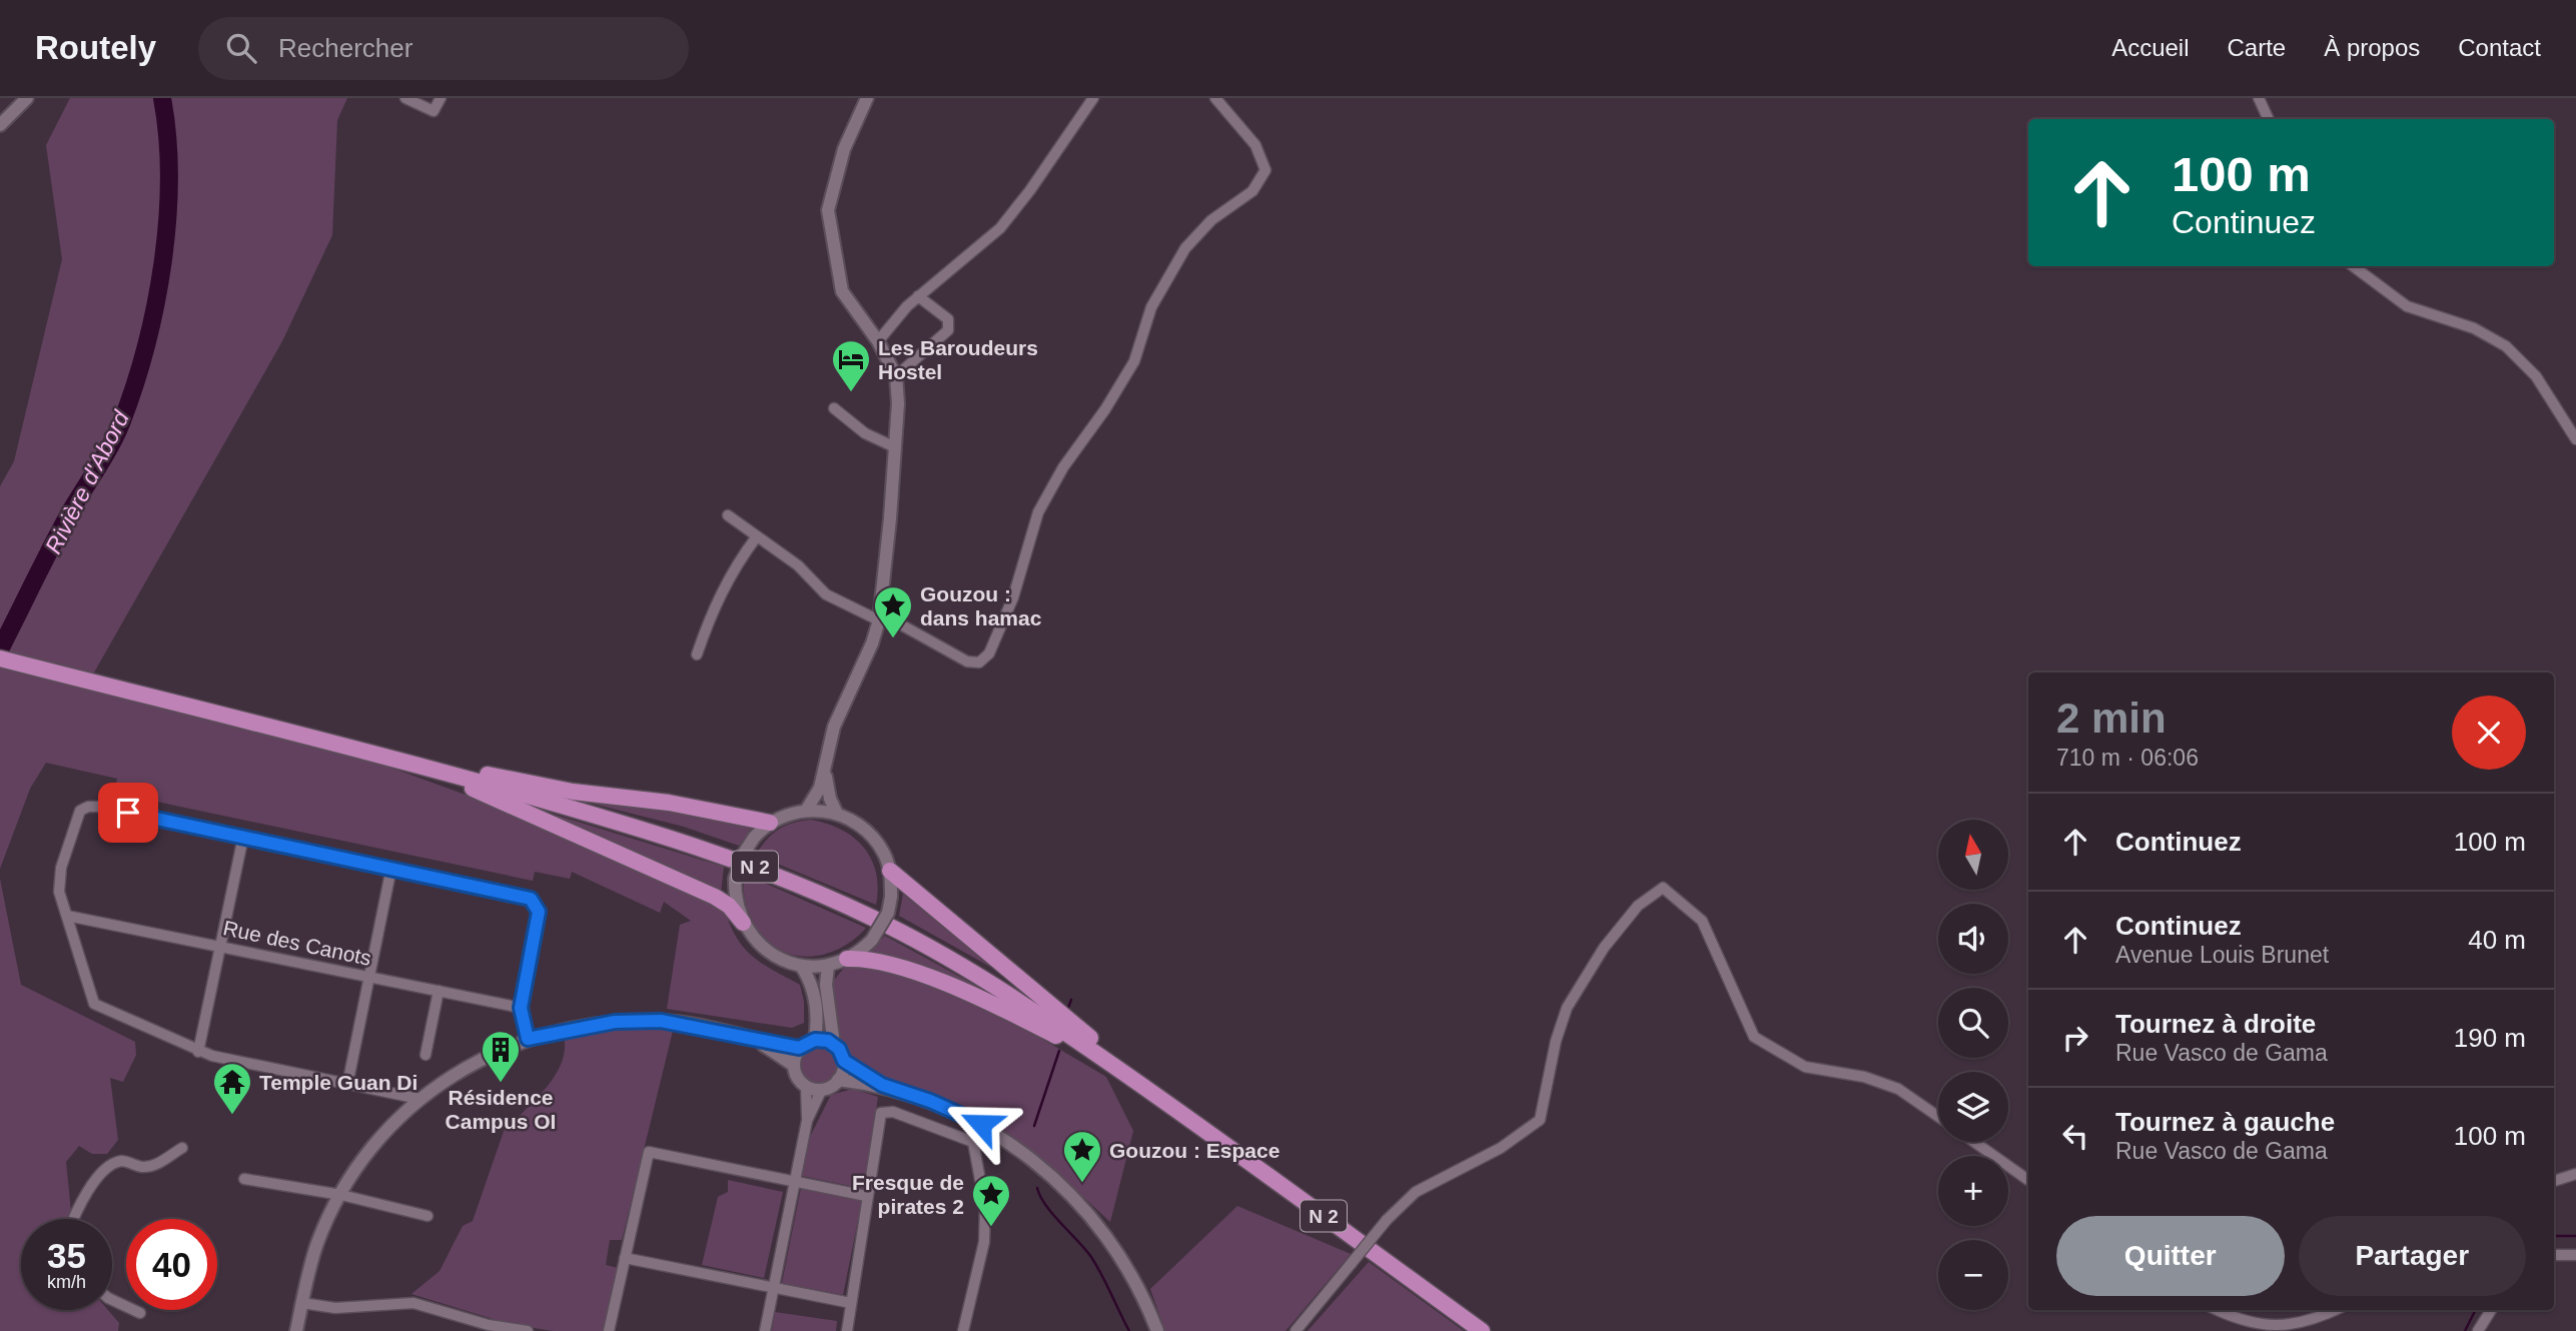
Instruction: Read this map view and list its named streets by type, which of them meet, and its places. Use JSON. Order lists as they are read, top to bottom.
{
  "streets": {
    "main road": ["N 2"],
    "street": ["Rue des Canots"]
  },
  "water": ["Rivière d'Abord"],
  "places": {
    "hotel": ["Les Baroudeurs Hostel"],
    "place": ["Gouzou : dans hamac", "Gouzou : Espace", "Fresque de pirates 2"],
    "building": ["Résidence Campus OI"],
    "temple": ["Temple Guan Di"]
  },
  "north": "top",
  "page": {
    "header": "Routely",
    "search": "Rechercher",
    "nav": [
      "Accueil",
      "Carte",
      "À propos",
      "Contact"
    ],
    "turn": ["100 m", "Continuez"],
    "heading": ["2 min", "710 m · 06:06"],
    "list": [
      {
        "name": "Continuez",
        "value": "100 m"
      },
      {
        "name": "Continuez",
        "note": "Avenue Louis Brunet",
        "value": "40 m"
      },
      {
        "name": "Tournez à droite",
        "note": "Rue Vasco de Gama",
        "value": "190 m"
      },
      {
        "name": "Tournez à gauche",
        "note": "Rue Vasco de Gama",
        "value": "100 m"
      }
    ],
    "map_buttons": ["+", "−"],
    "buttons": ["Quitter", "Partager"],
    "speed": "35 km/h",
    "limit": "40"
  }
}
